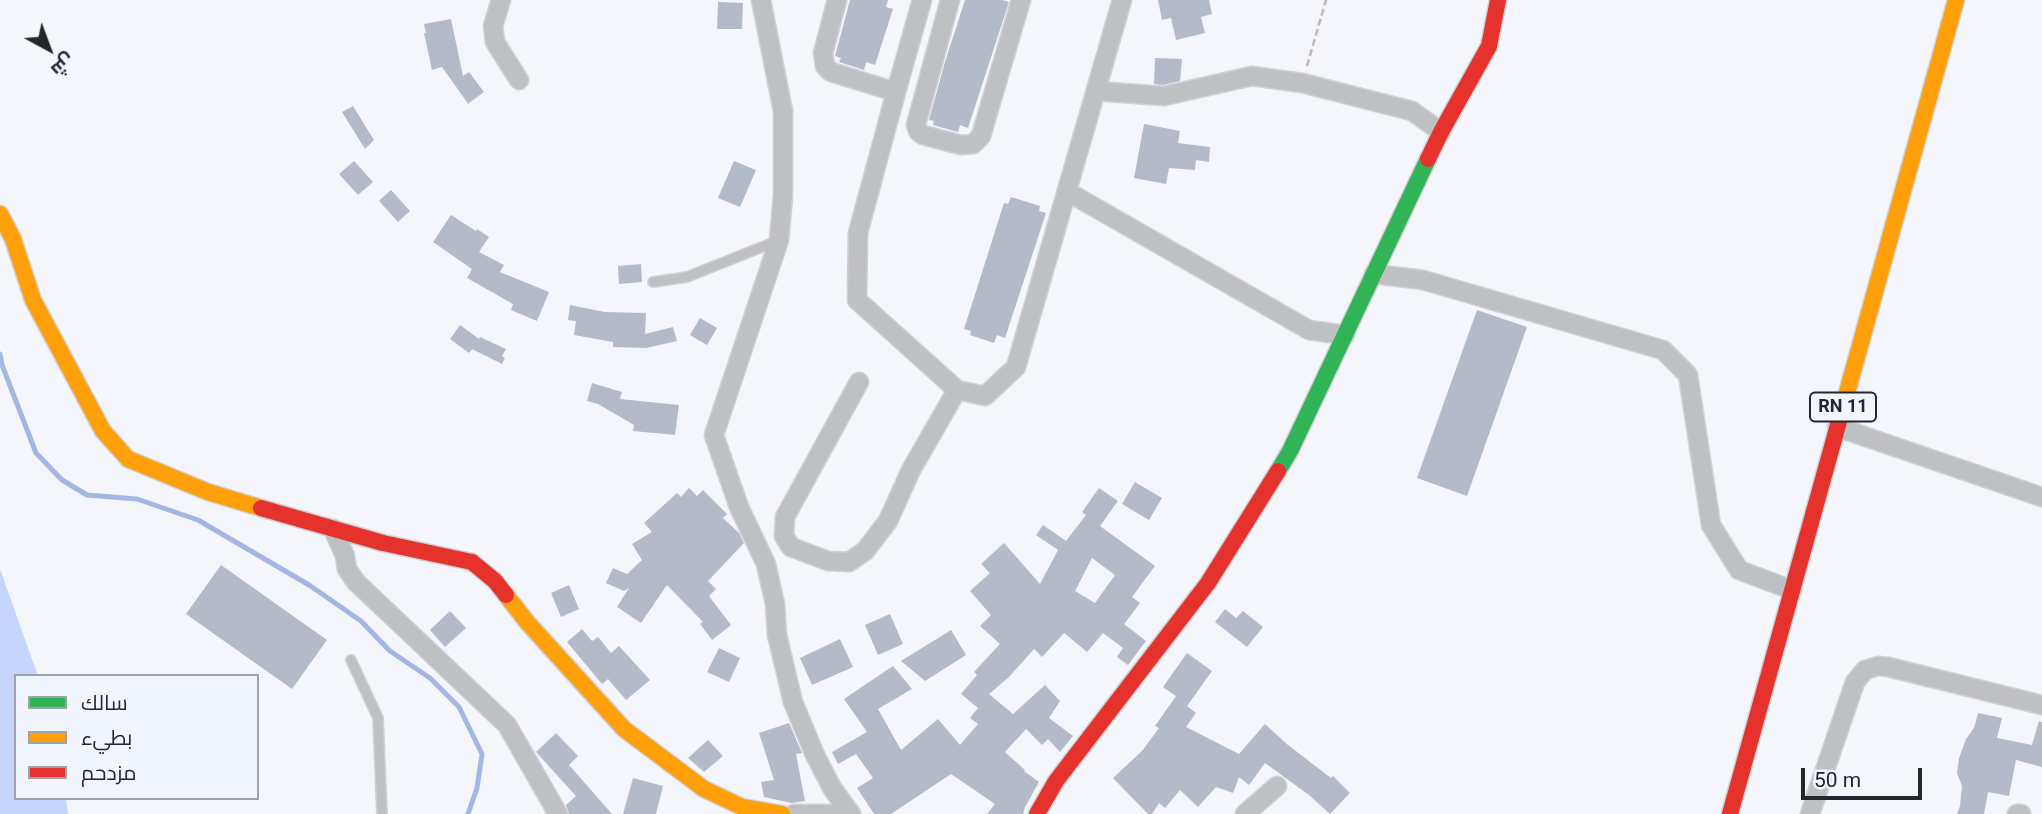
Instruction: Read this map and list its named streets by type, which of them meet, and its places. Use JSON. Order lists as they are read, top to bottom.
{
  "streets": {
    "street": ["RN 11"]
  },
  "legend": ["سالك", "بطيء", "مزدحم"],
  "scale_bar": "50 m",
  "north": "bottom right"
}
